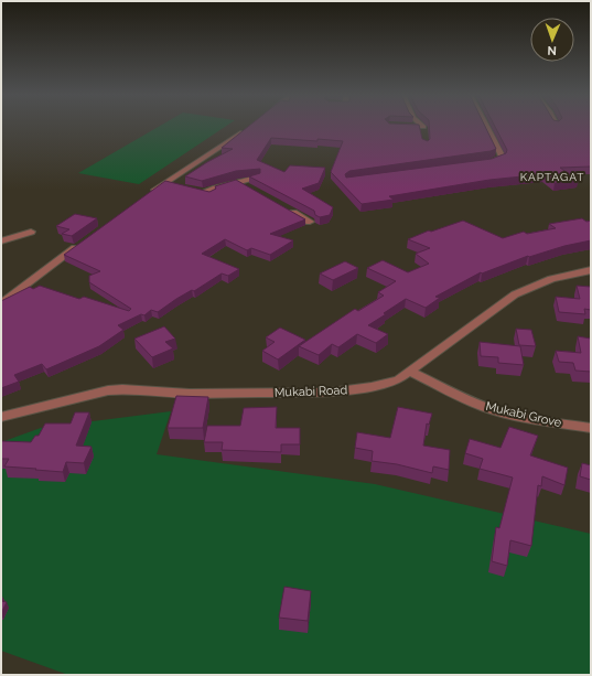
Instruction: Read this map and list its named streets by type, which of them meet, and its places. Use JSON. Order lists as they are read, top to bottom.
{
  "streets": {
    "street": ["Mukabi Road", "Mukabi Grove"]
  },
  "crossings": [
    ["Mukabi Road", "Mukabi Grove"]
  ],
  "districts": ["KAPTAGAT"],
  "north": "bottom"
}
